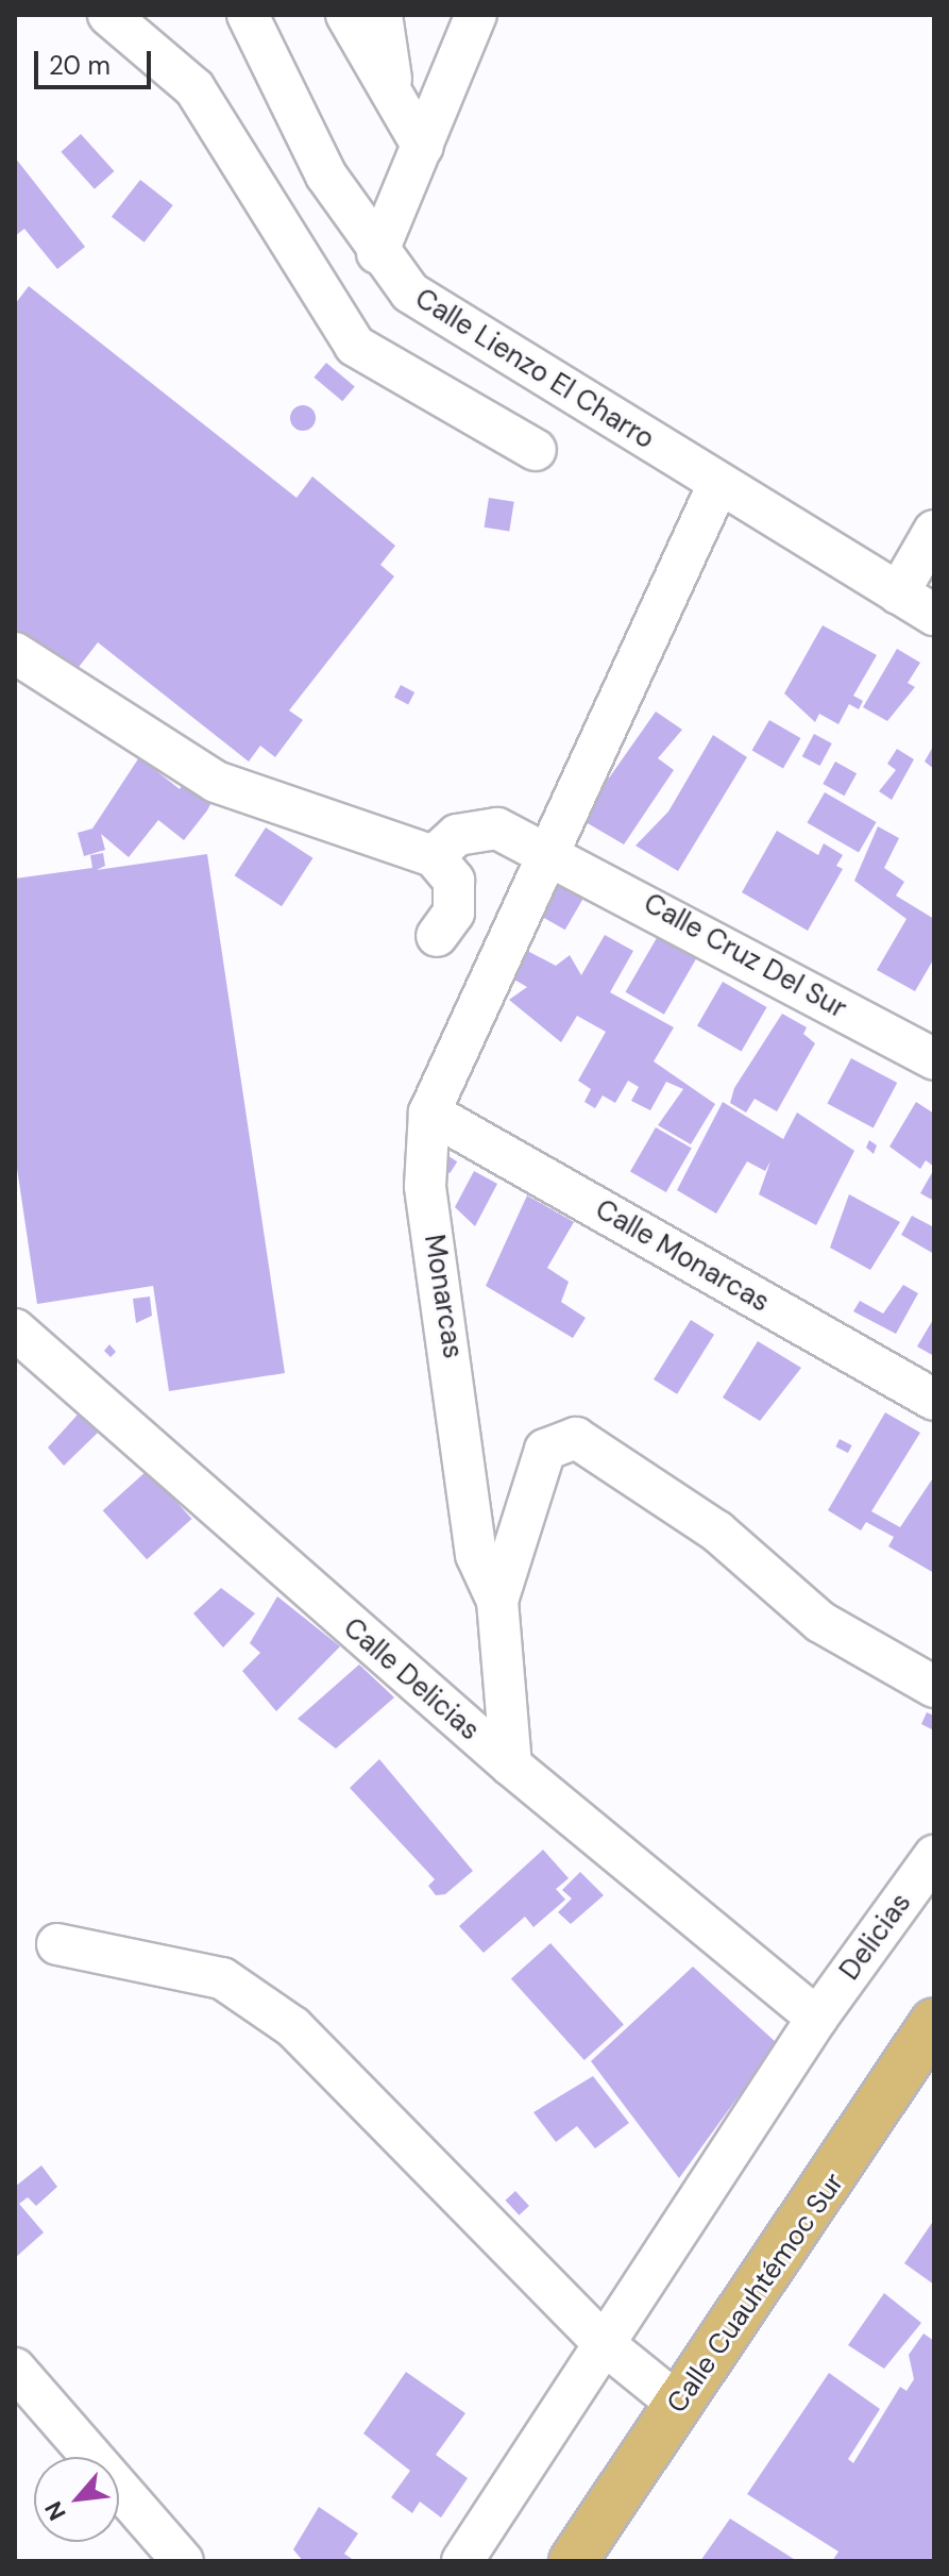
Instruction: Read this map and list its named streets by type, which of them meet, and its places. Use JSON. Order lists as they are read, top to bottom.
{
  "streets": {
    "main road": ["Calle Cuauhtémoc Sur"],
    "street": [
      "Calle Lienzo El Charro",
      "Calle Cruz Del Sur",
      "Calle Monarcas",
      "Monarcas",
      "Calle Delicias",
      "Delicias"
    ]
  },
  "crossings": [
    ["Calle Lienzo El Charro", "Monarcas"],
    ["Calle Cruz Del Sur", "Monarcas"],
    ["Calle Monarcas", "Monarcas"],
    ["Monarcas", "Calle Delicias"],
    ["Calle Delicias", "Delicias"]
  ],
  "scale_bar": "20 m",
  "north": "bottom left"
}
